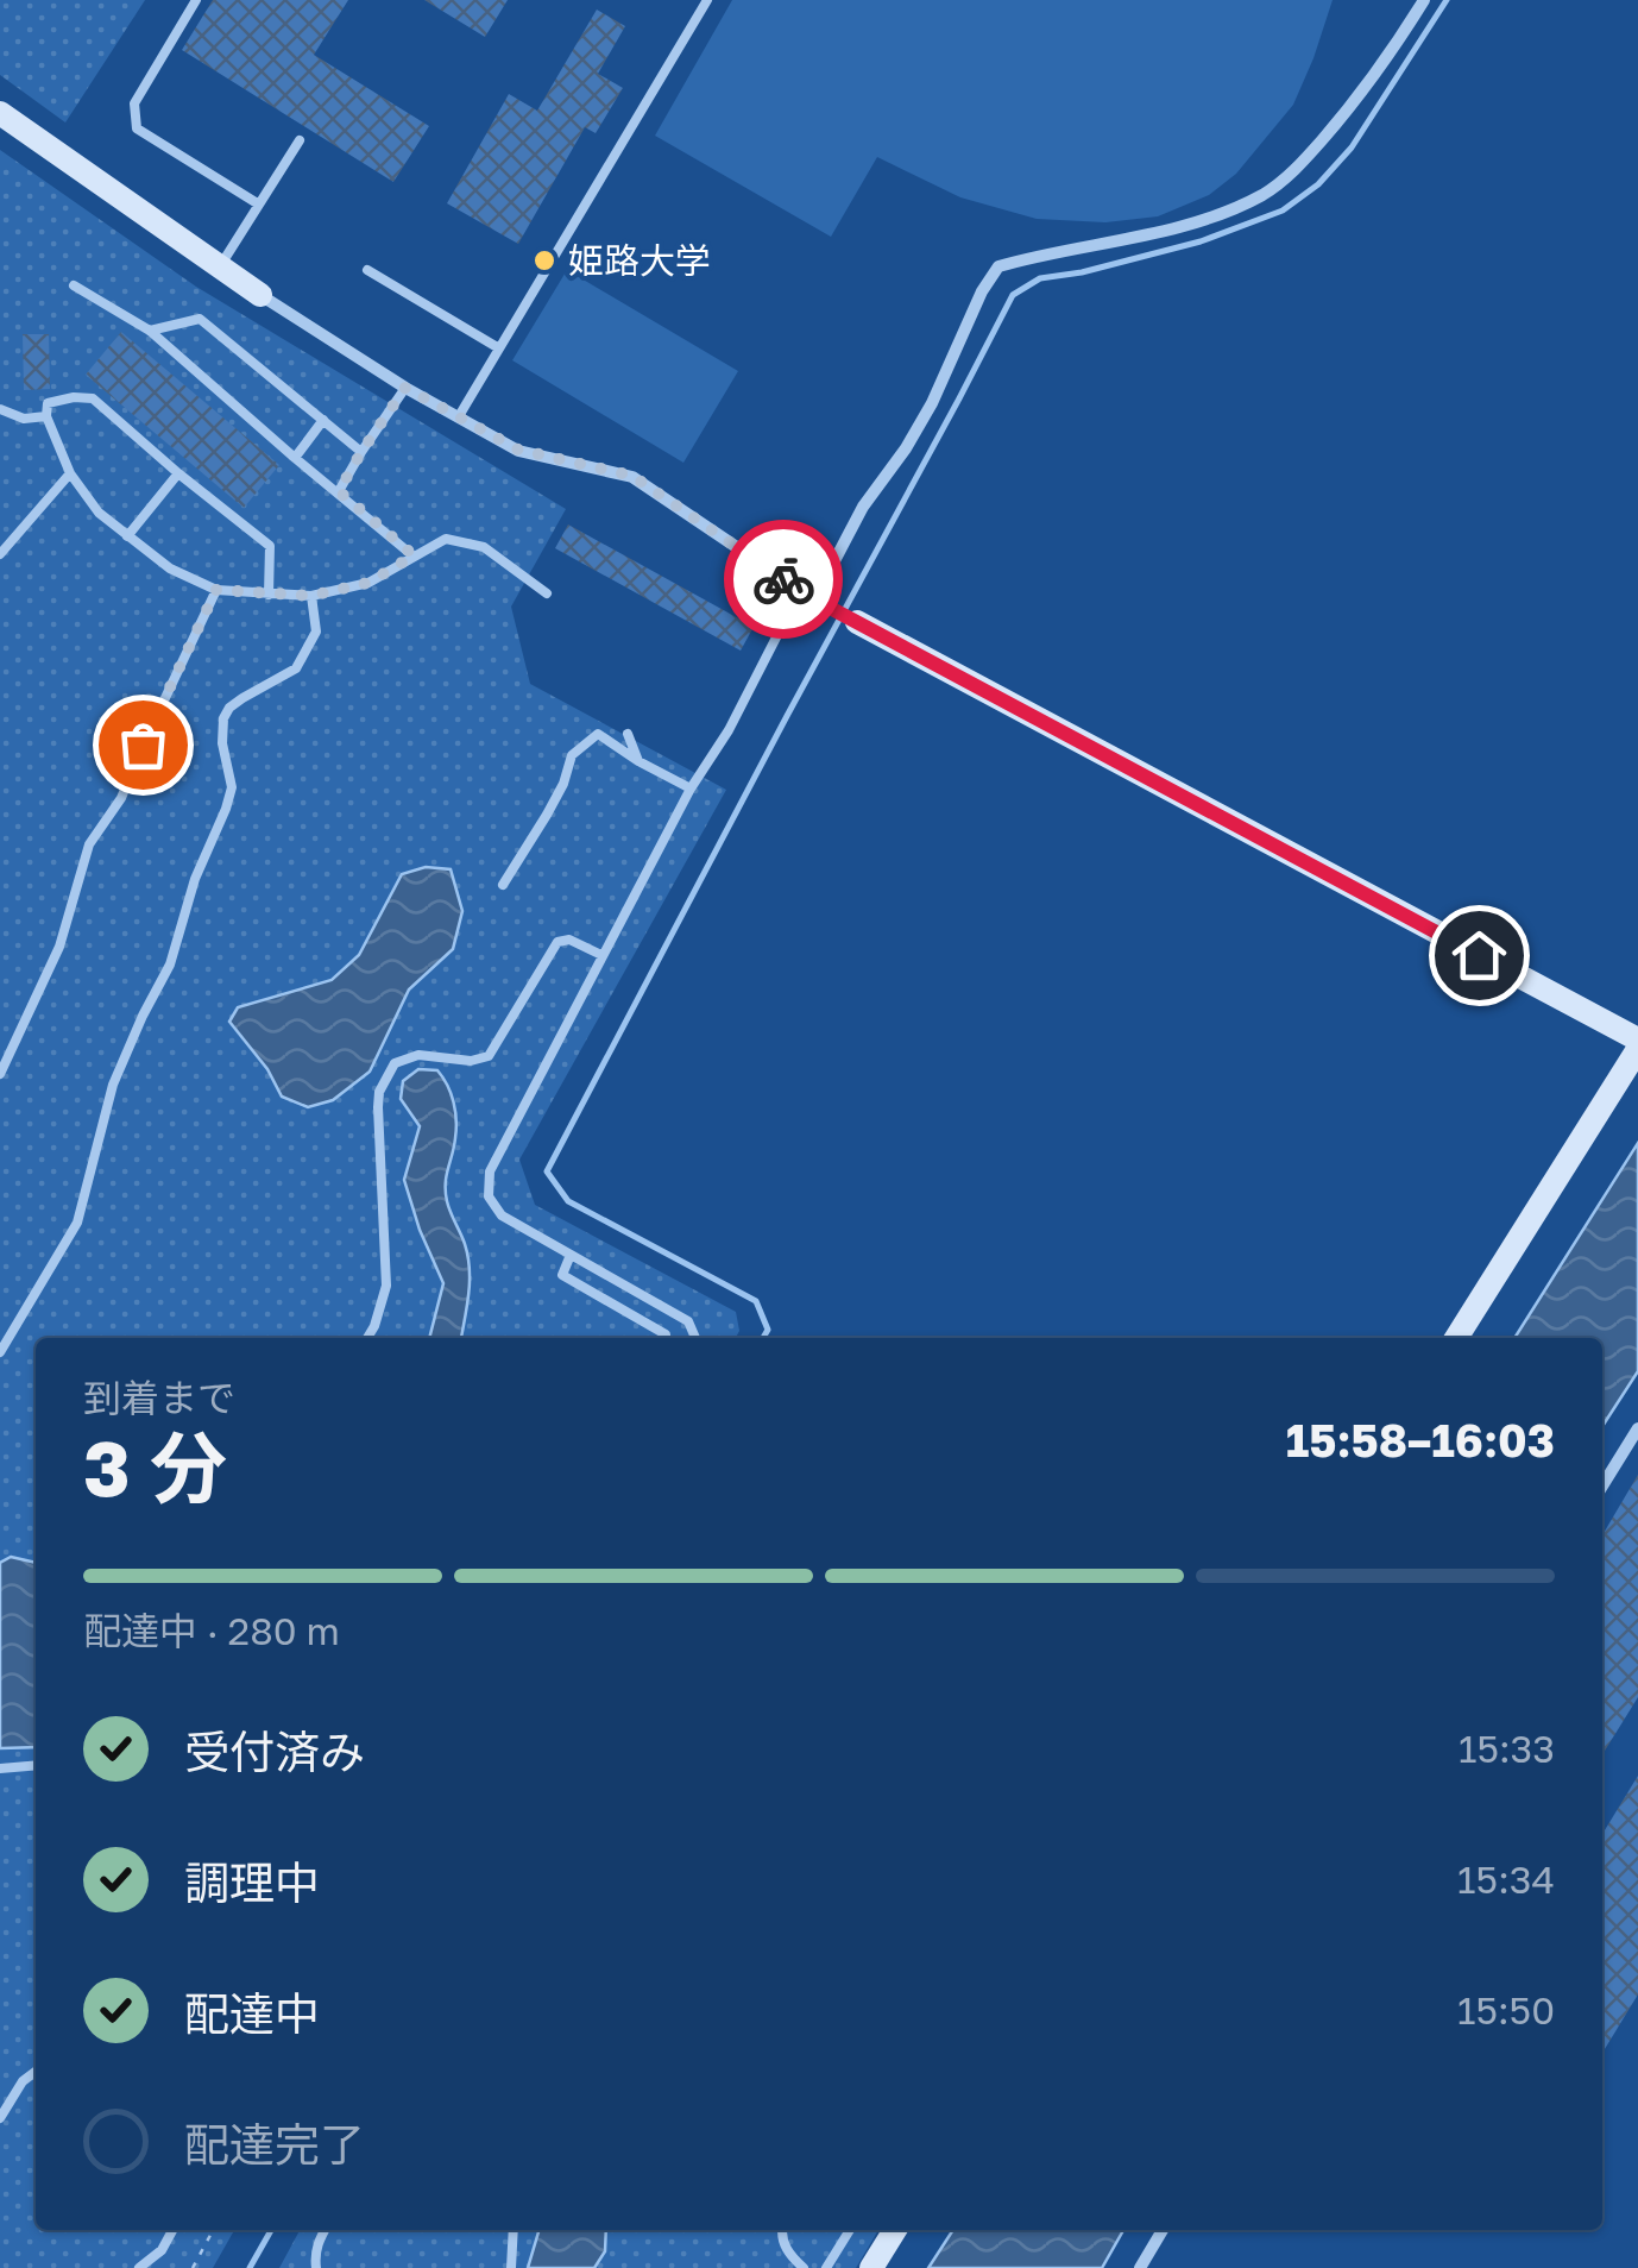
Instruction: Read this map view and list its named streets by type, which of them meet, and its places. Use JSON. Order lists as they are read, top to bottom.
{
  "places": ["姫路大学"],
  "page": {
    "heading": ["3 分", "到着まで", "15:58–16:03"],
    "bar": "配達中 · 280 m",
    "list": [
      ["受付済み", "15:33"],
      ["調理中", "15:34"],
      ["配達中", "15:50"],
      "配達完了"
    ]
  }
}
